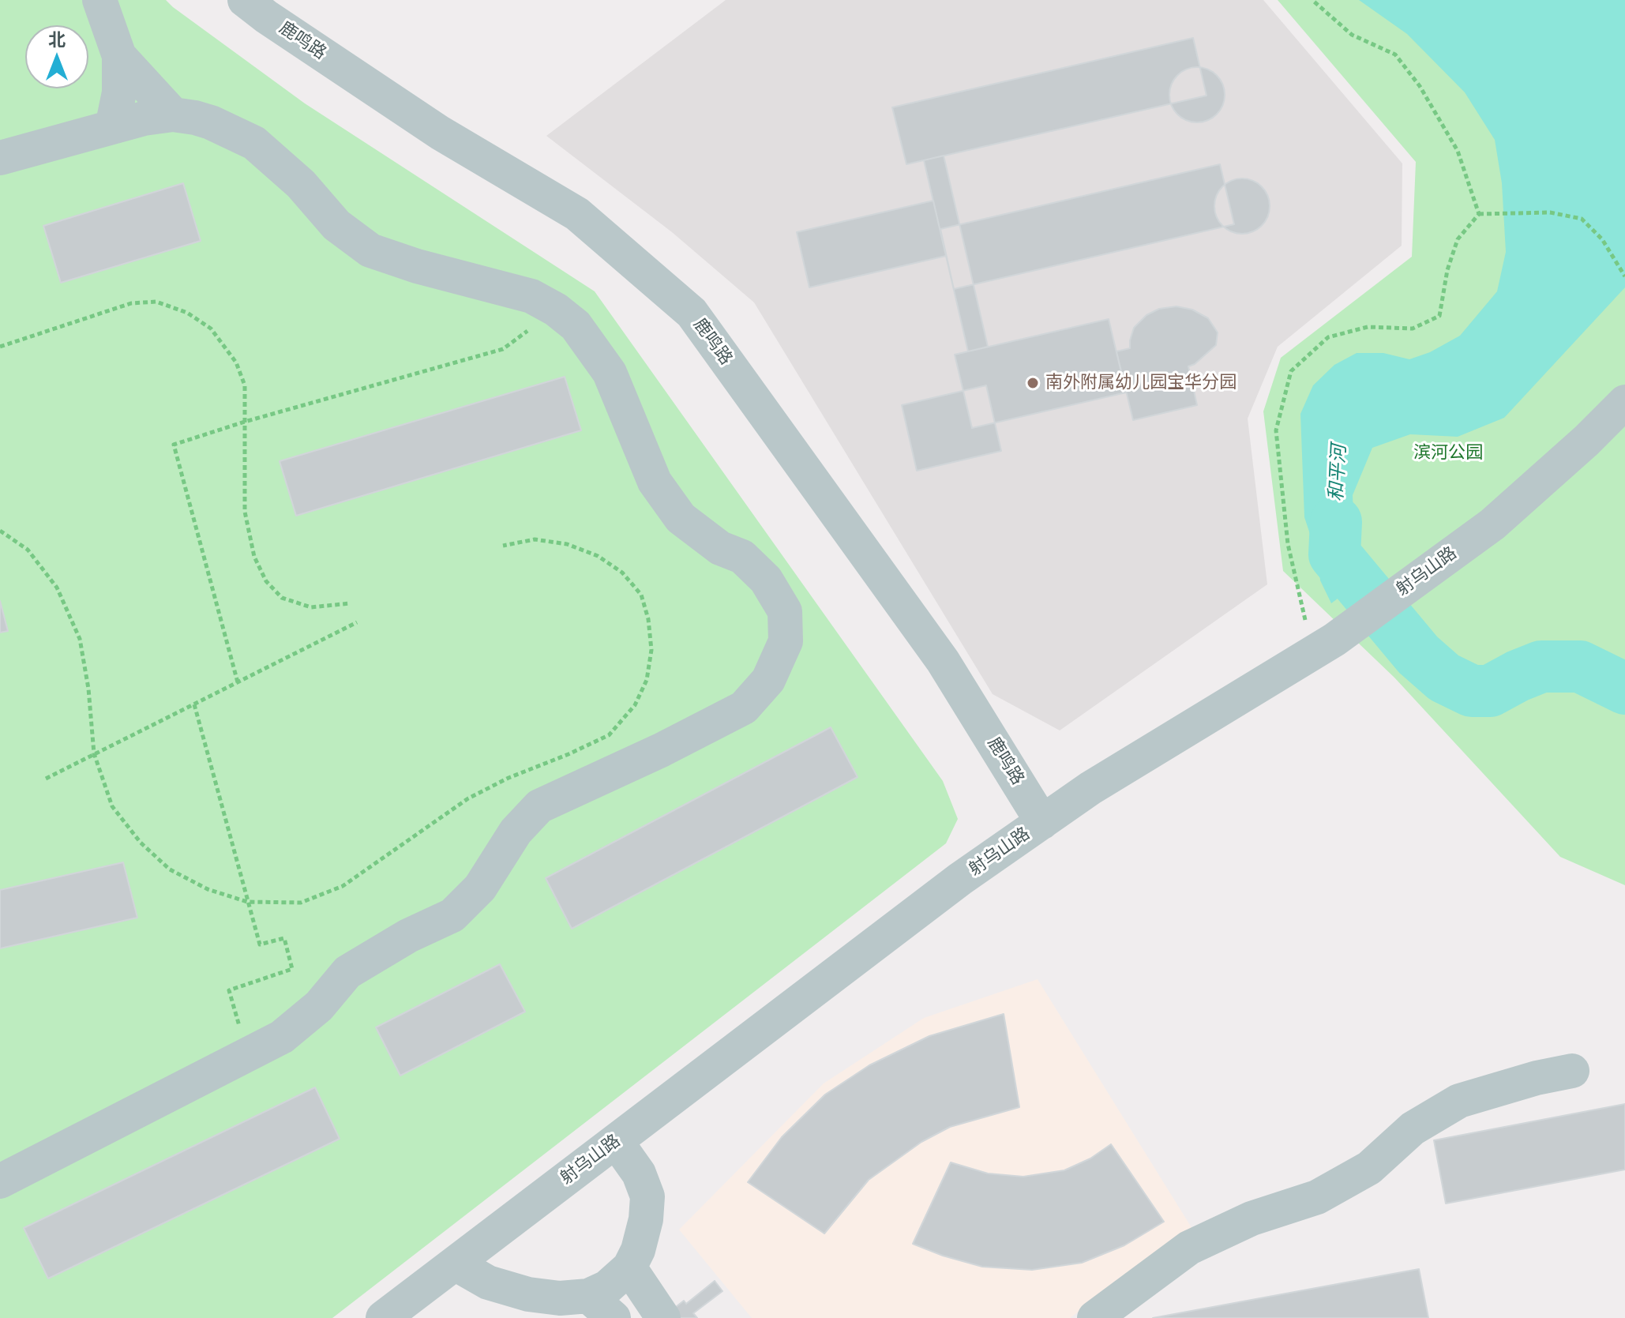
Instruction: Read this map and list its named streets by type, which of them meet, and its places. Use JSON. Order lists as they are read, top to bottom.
{
  "streets": {
    "street": ["鹿鸣路", "射乌山路"]
  },
  "crossings": [
    ["鹿鸣路", "射乌山路"]
  ],
  "water": ["和平河"],
  "parks": ["滨河公园"],
  "places": ["南外附属幼儿园宝华分园"],
  "north": "top"
}
